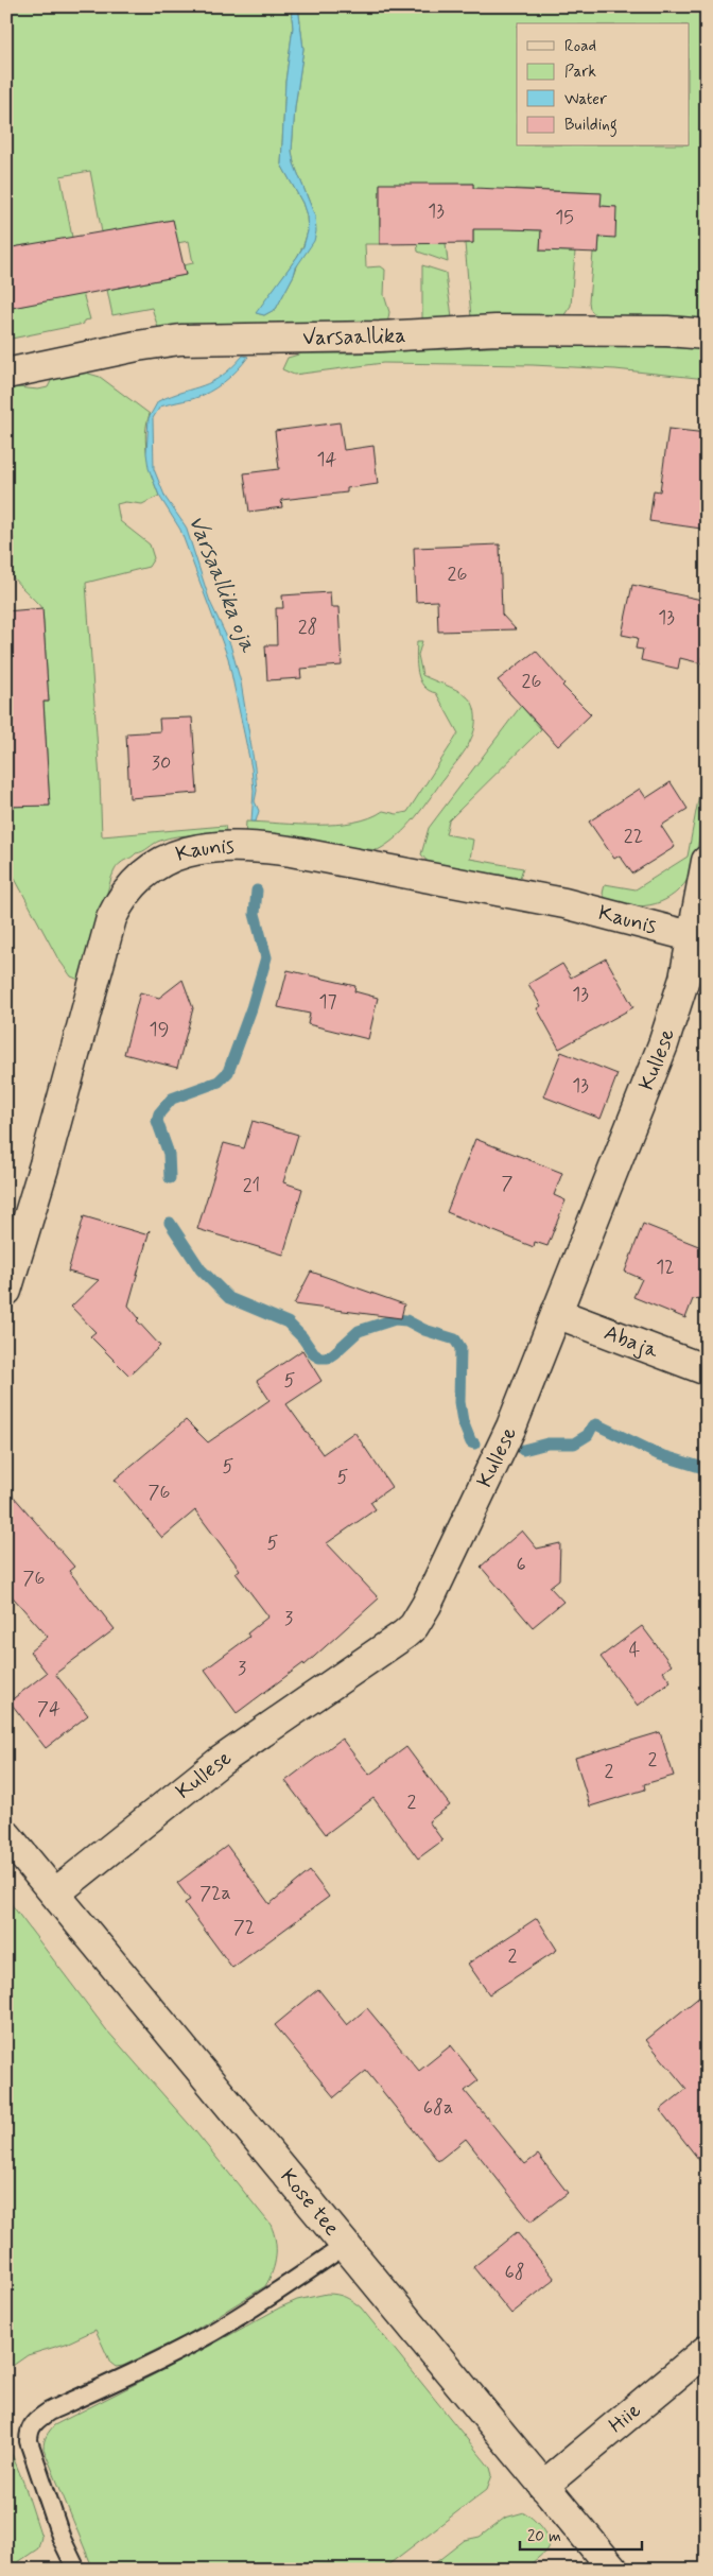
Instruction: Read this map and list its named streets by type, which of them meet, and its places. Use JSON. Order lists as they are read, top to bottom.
{
  "streets": {
    "street": [
      "Varsaallika",
      "Kaunis",
      "Kullese",
      "Abaja",
      "Kose tee",
      "Hiie"
    ]
  },
  "crossings": [
    ["Kaunis", "Kullese"],
    ["Kullese", "Abaja"],
    ["Kullese", "Kose tee"],
    ["Kose tee", "Hiie"]
  ],
  "water": ["Varsaallika oja"],
  "house_numbers": [
    "13",
    "15",
    "14",
    "26",
    "13",
    "28",
    "26",
    "30",
    "22",
    "13",
    "17",
    "19",
    "13",
    "7",
    "21",
    "12",
    "5",
    "5",
    "5",
    "76",
    "5",
    "6",
    "76",
    "3",
    "4",
    "3",
    "74",
    "2",
    "2",
    "2",
    "72a",
    "72",
    "2",
    "68a",
    "68"
  ],
  "legend": [
    "Road",
    "Park",
    "Water",
    "Building"
  ],
  "scale_bar": "20 m"
}
